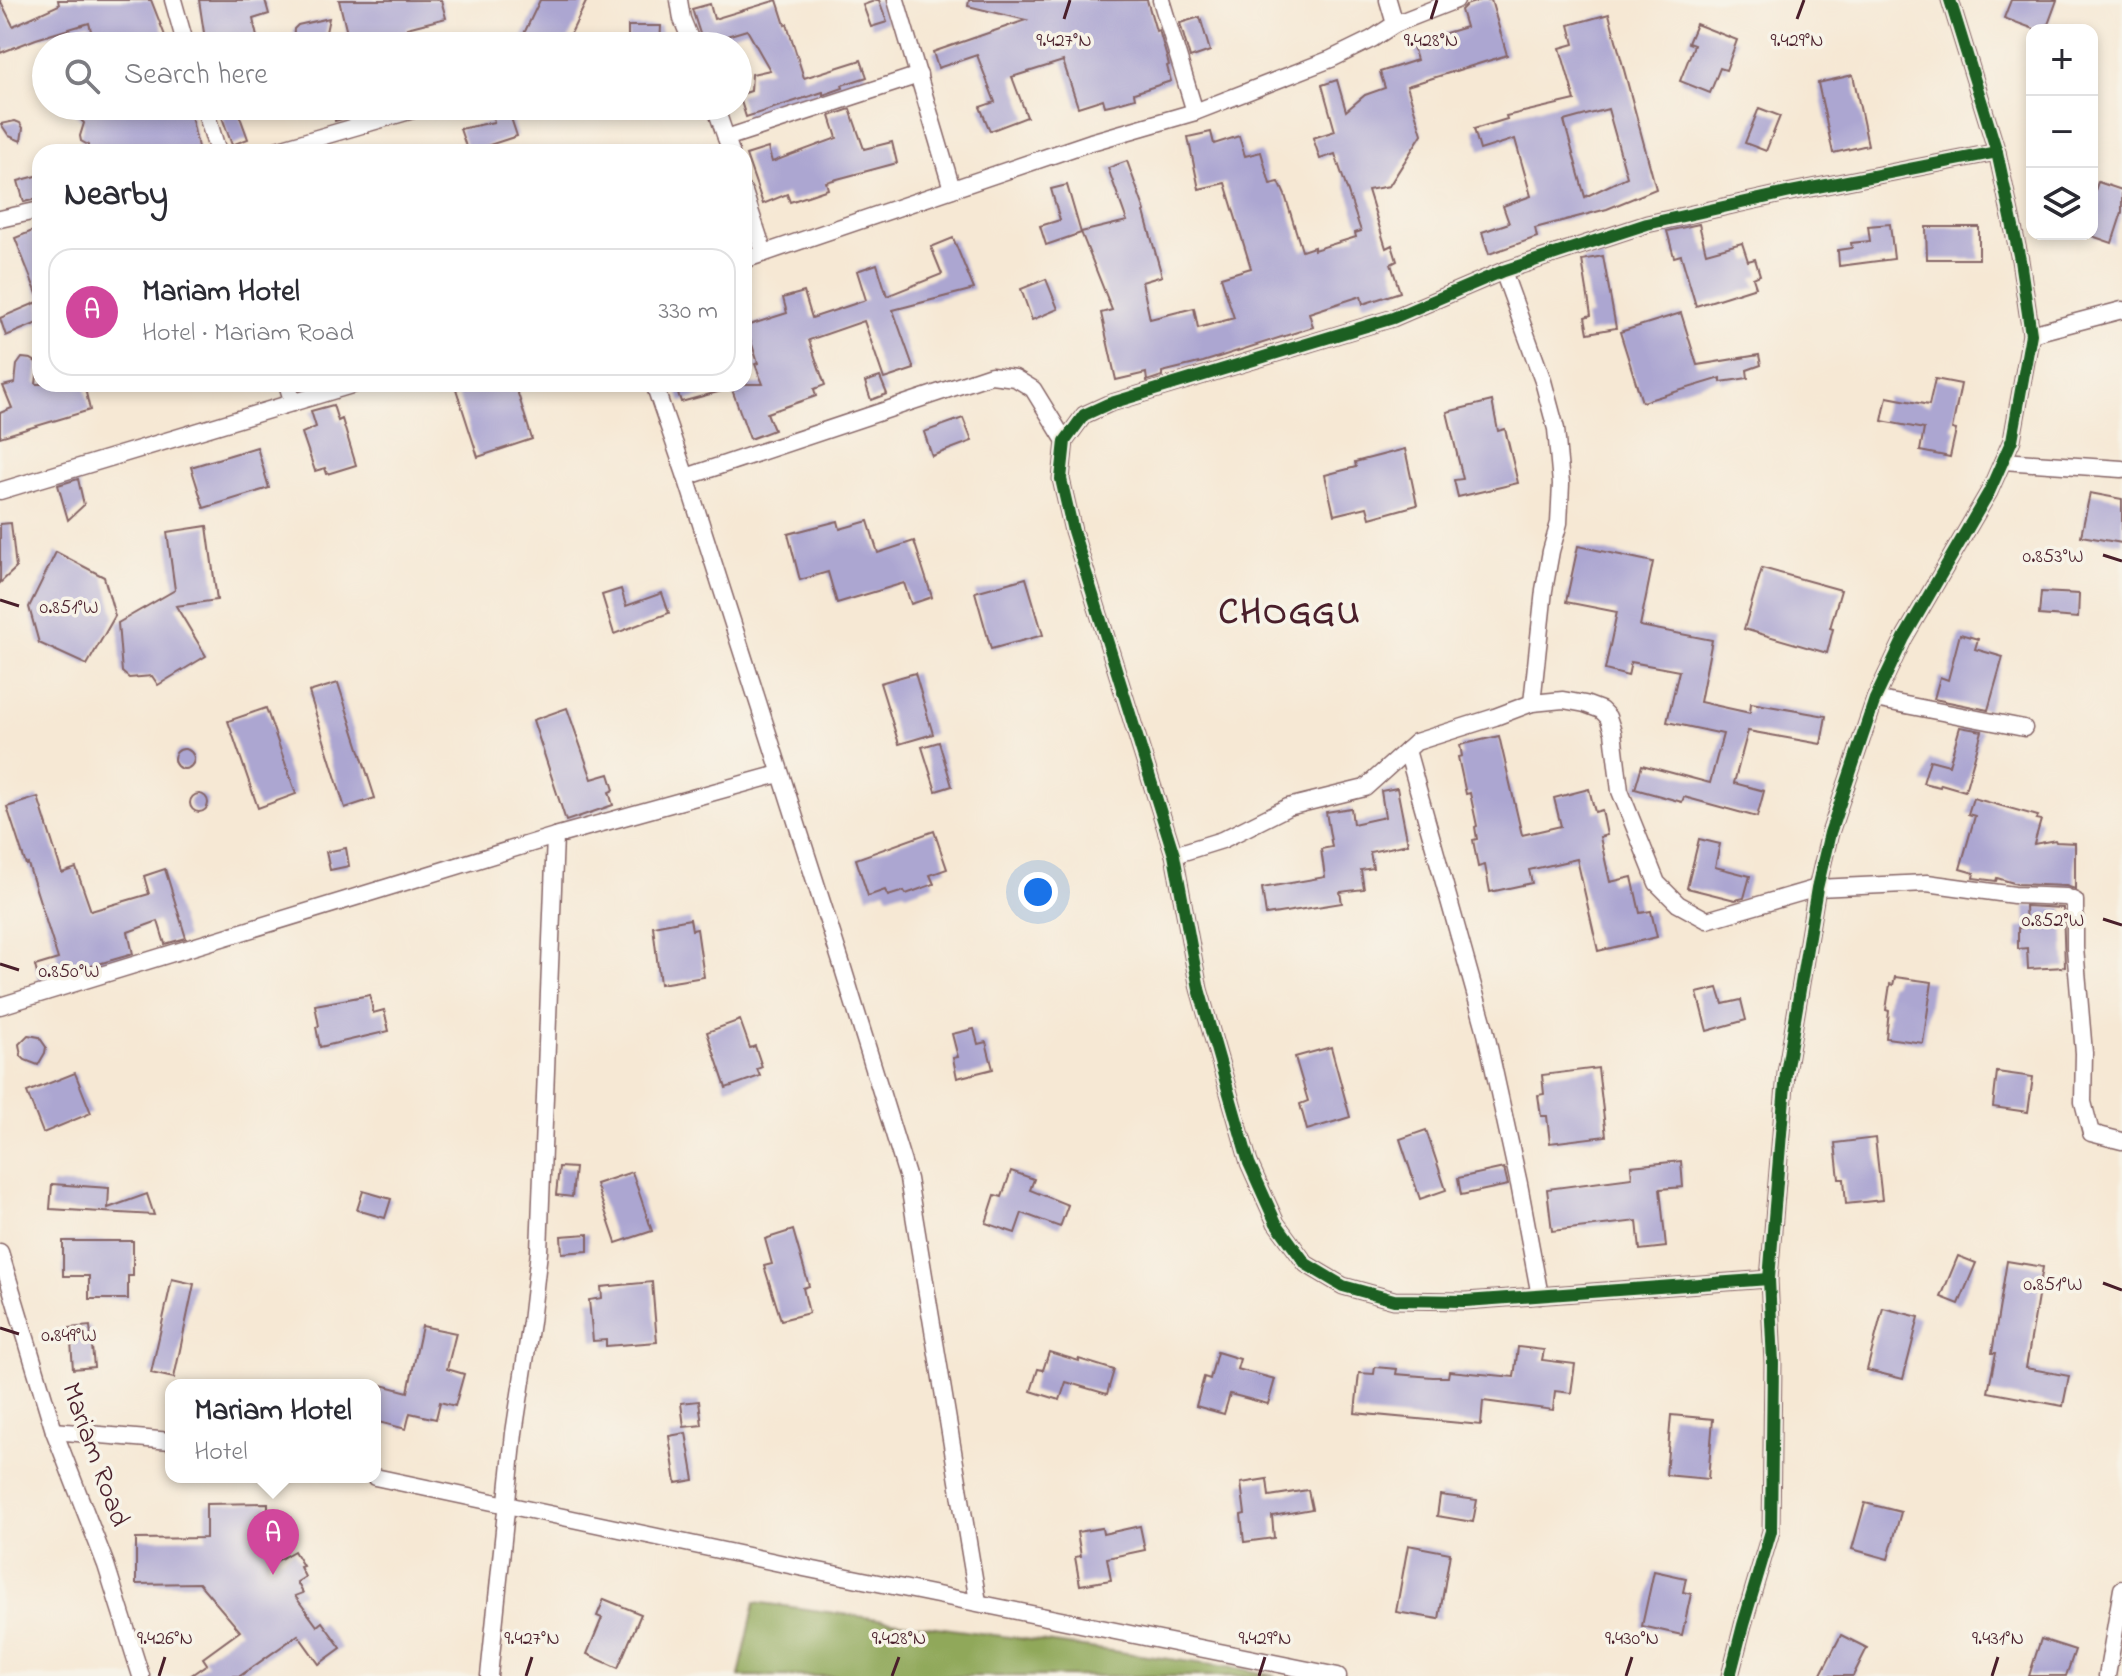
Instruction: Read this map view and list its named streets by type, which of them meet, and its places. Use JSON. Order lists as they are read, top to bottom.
{
  "streets": {
    "street": ["Mariam Road"]
  },
  "districts": ["CHOGGU"],
  "page": {
    "map_buttons": ["+", "−"],
    "search": "Search here",
    "heading": "Nearby",
    "list": [
      {
        "mark": "A",
        "name": "Mariam Hotel",
        "note": "Hotel · Mariam Road",
        "value": "330 m"
      }
    ],
    "popup": ["Mariam Hotel", "Hotel"],
    "pins": "A"
  },
  "coordinates": [
    "9.427°N",
    "9.428°N",
    "9.429°N",
    "0.853°W",
    "0.851°W",
    "0.852°W",
    "0.850°W",
    "0.849°W",
    "9.426°N",
    "9.430°N",
    "9.431°N"
  ]
}
